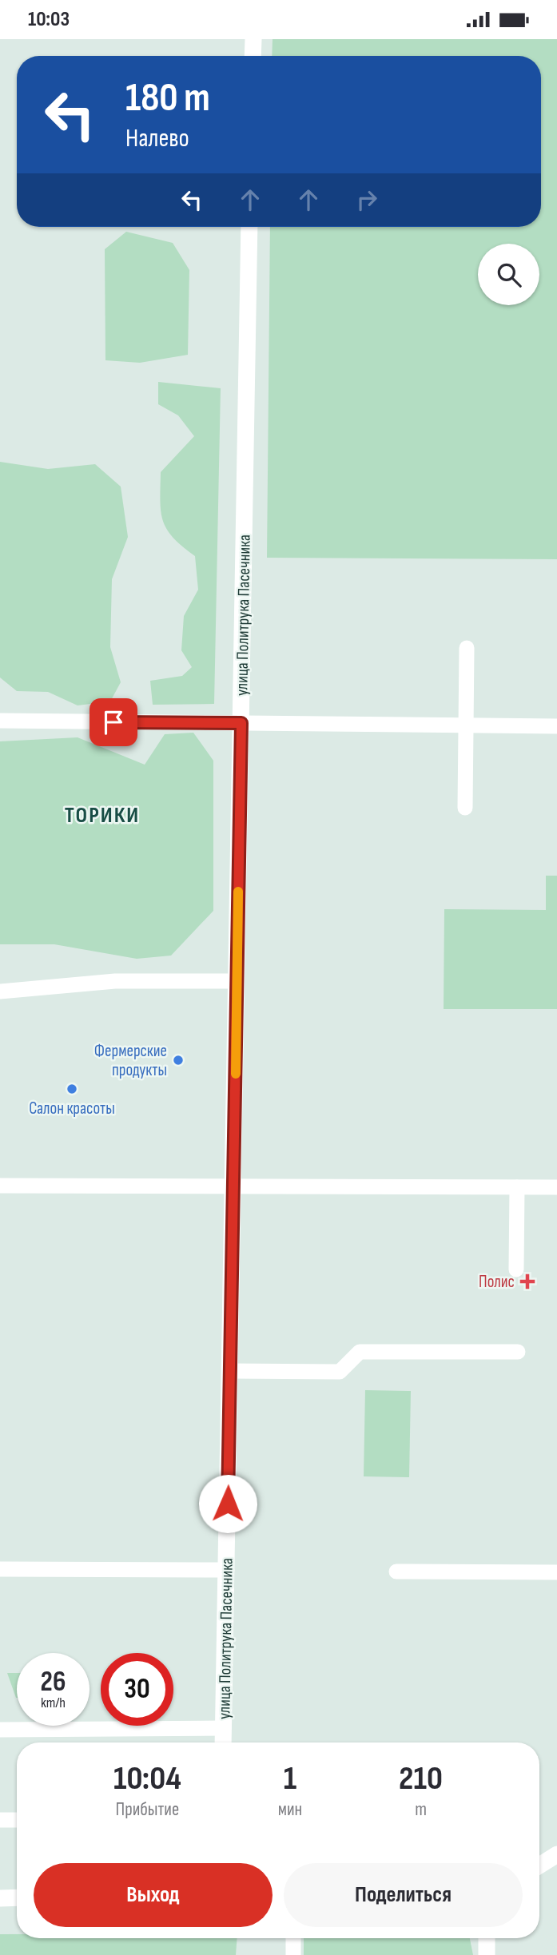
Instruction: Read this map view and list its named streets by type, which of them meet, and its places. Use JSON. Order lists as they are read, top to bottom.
{
  "streets": {
    "street": ["улица Политрука Пасечника"]
  },
  "districts": ["ТОРИКИ"],
  "places": {
    "other": ["Фермерские продукты", "Салон красоты"],
    "health": ["Полис"]
  },
  "page": {
    "status": "10:03",
    "turn": ["180 m", "Налево"],
    "speed": "26 km/h",
    "limit": "30",
    "eta": [
      "10:04",
      "Прибытие",
      "1",
      "мин",
      "210",
      "m"
    ],
    "buttons": ["Выход", "Поделиться"]
  }
}
